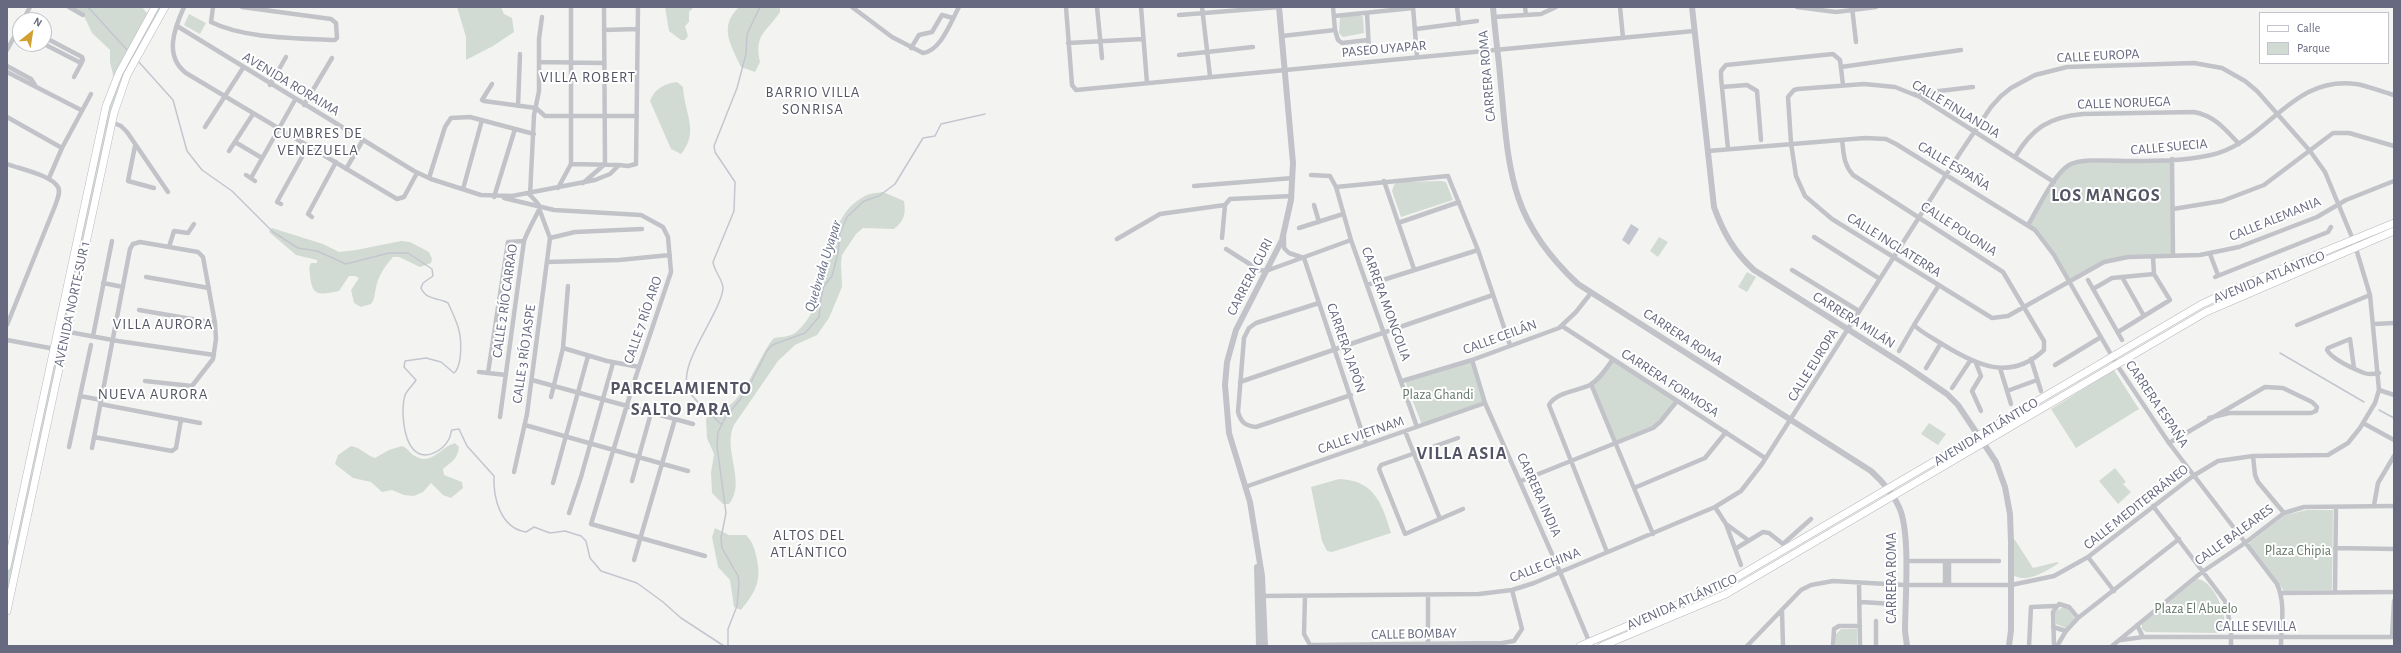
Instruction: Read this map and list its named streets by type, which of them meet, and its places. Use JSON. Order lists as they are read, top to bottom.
{
  "streets": {
    "main road": ["AVENIDA ATLÁNTICO", "AVENIDA NORTE-SUR 1"],
    "street": [
      "PASEO UYAPAR",
      "CALLE EUROPA",
      "CARRERA ROMA",
      "AVENIDA RORAIMA",
      "CALLE NORUEGA",
      "CALLE FINLANDIA",
      "CALLE SUECIA",
      "CALLE ESPAÑA",
      "CALLE ALEMANIA",
      "CALLE POLONIA",
      "CALLE INGLATERRA",
      "CARRERA GURI",
      "CALLE 2 RÍO CARRAO",
      "CARRERA MONGOLIA",
      "CALLE 7 RÍO ARO",
      "CARRERA MILÁN",
      "CALLE CEILÁN",
      "CARRERA JAPÓN",
      "CALLE 3 RÍO JASPE",
      "CARRERA FORMOSA",
      "CARRERA ESPAÑA",
      "CALLE VIETNAM",
      "CARRERA INDIA",
      "CALLE MEDITERRÁNEO",
      "CALLE BALEARES",
      "CALLE CHINA",
      "CALLE SEVILLA",
      "CALLE BOMBAY"
    ]
  },
  "crossings": [
    ["PASEO UYAPAR", "CARRERA ROMA"],
    ["PASEO UYAPAR", "CARRERA GURI"],
    ["PASEO UYAPAR", "CARRERA MILÁN"],
    ["CALLE EUROPA", "CARRERA ROMA"],
    ["CALLE EUROPA", "CALLE FINLANDIA"],
    ["CALLE EUROPA", "CALLE SUECIA"],
    ["CALLE EUROPA", "CALLE ESPAÑA"],
    ["CALLE EUROPA", "CALLE ALEMANIA"],
    ["CALLE EUROPA", "CALLE POLONIA"],
    ["CALLE EUROPA", "CALLE INGLATERRA"],
    ["CALLE EUROPA", "AVENIDA ATLÁNTICO"],
    ["CALLE EUROPA", "CARRERA MILÁN"],
    ["CALLE EUROPA", "CALLE MEDITERRÁNEO"],
    ["CALLE EUROPA", "CALLE CHINA"],
    ["CARRERA ROMA", "AVENIDA ATLÁNTICO"],
    ["CARRERA ROMA", "CALLE CEILÁN"],
    ["CARRERA ROMA", "CALLE MEDITERRÁNEO"],
    ["CARRERA ROMA", "CALLE CHINA"],
    ["CALLE NORUEGA", "CALLE FINLANDIA"],
    ["CALLE NORUEGA", "CALLE SUECIA"],
    ["CALLE FINLANDIA", "CALLE SUECIA"],
    ["CALLE FINLANDIA", "CALLE INGLATERRA"],
    ["CALLE SUECIA", "CALLE ESPAÑA"],
    ["CALLE ESPAÑA", "CALLE ALEMANIA"],
    ["CALLE ESPAÑA", "CALLE POLONIA"],
    ["CALLE ESPAÑA", "CALLE INGLATERRA"],
    ["CALLE ESPAÑA", "AVENIDA ATLÁNTICO"],
    ["CALLE ESPAÑA", "CARRERA MILÁN"],
    ["CALLE ESPAÑA", "CARRERA ESPAÑA"],
    ["CALLE ALEMANIA", "CALLE INGLATERRA"],
    ["CALLE POLONIA", "CALLE INGLATERRA"],
    ["CARRERA GURI", "CALLE VIETNAM"],
    ["CARRERA GURI", "CALLE CHINA"],
    ["AVENIDA ATLÁNTICO", "CARRERA MILÁN"],
    ["AVENIDA ATLÁNTICO", "CARRERA ESPAÑA"],
    ["AVENIDA ATLÁNTICO", "CARRERA INDIA"],
    ["AVENIDA ATLÁNTICO", "CALLE MEDITERRÁNEO"],
    ["CALLE 2 RÍO CARRAO", "CALLE 7 RÍO ARO"],
    ["CARRERA MONGOLIA", "CALLE CEILÁN"],
    ["CARRERA MONGOLIA", "CALLE VIETNAM"],
    ["CARRERA MILÁN", "CALLE MEDITERRÁNEO"],
    ["CALLE CEILÁN", "CARRERA FORMOSA"],
    ["CALLE CEILÁN", "CARRERA INDIA"],
    ["CARRERA JAPÓN", "CALLE VIETNAM"],
    ["CARRERA FORMOSA", "CALLE CHINA"],
    ["CARRERA ESPAÑA", "CALLE MEDITERRÁNEO"],
    ["CARRERA ESPAÑA", "CALLE BALEARES"],
    ["CARRERA ESPAÑA", "CALLE SEVILLA"],
    ["CALLE VIETNAM", "CARRERA INDIA"],
    ["CARRERA INDIA", "CALLE CHINA"],
    ["CALLE BALEARES", "CALLE SEVILLA"],
    ["CALLE CHINA", "CALLE BOMBAY"]
  ],
  "districts": [
    "VILLA ROBERT",
    "BARRIO VILLA SONRISA",
    "CUMBRES DE VENEZUELA",
    "LOS MANGOS",
    "VILLA AURORA",
    "PARCELAMIENTO SALTO PARA",
    "NUEVA AURORA",
    "VILLA ASIA",
    "ALTOS DEL ATLÁNTICO"
  ],
  "water": ["Quebrada Uyapar"],
  "parks": ["Plaza Ghandi", "Plaza Chipia", "Plaza El Abuelo"],
  "legend": ["Calle", "Parque"],
  "north": "top right"
}
